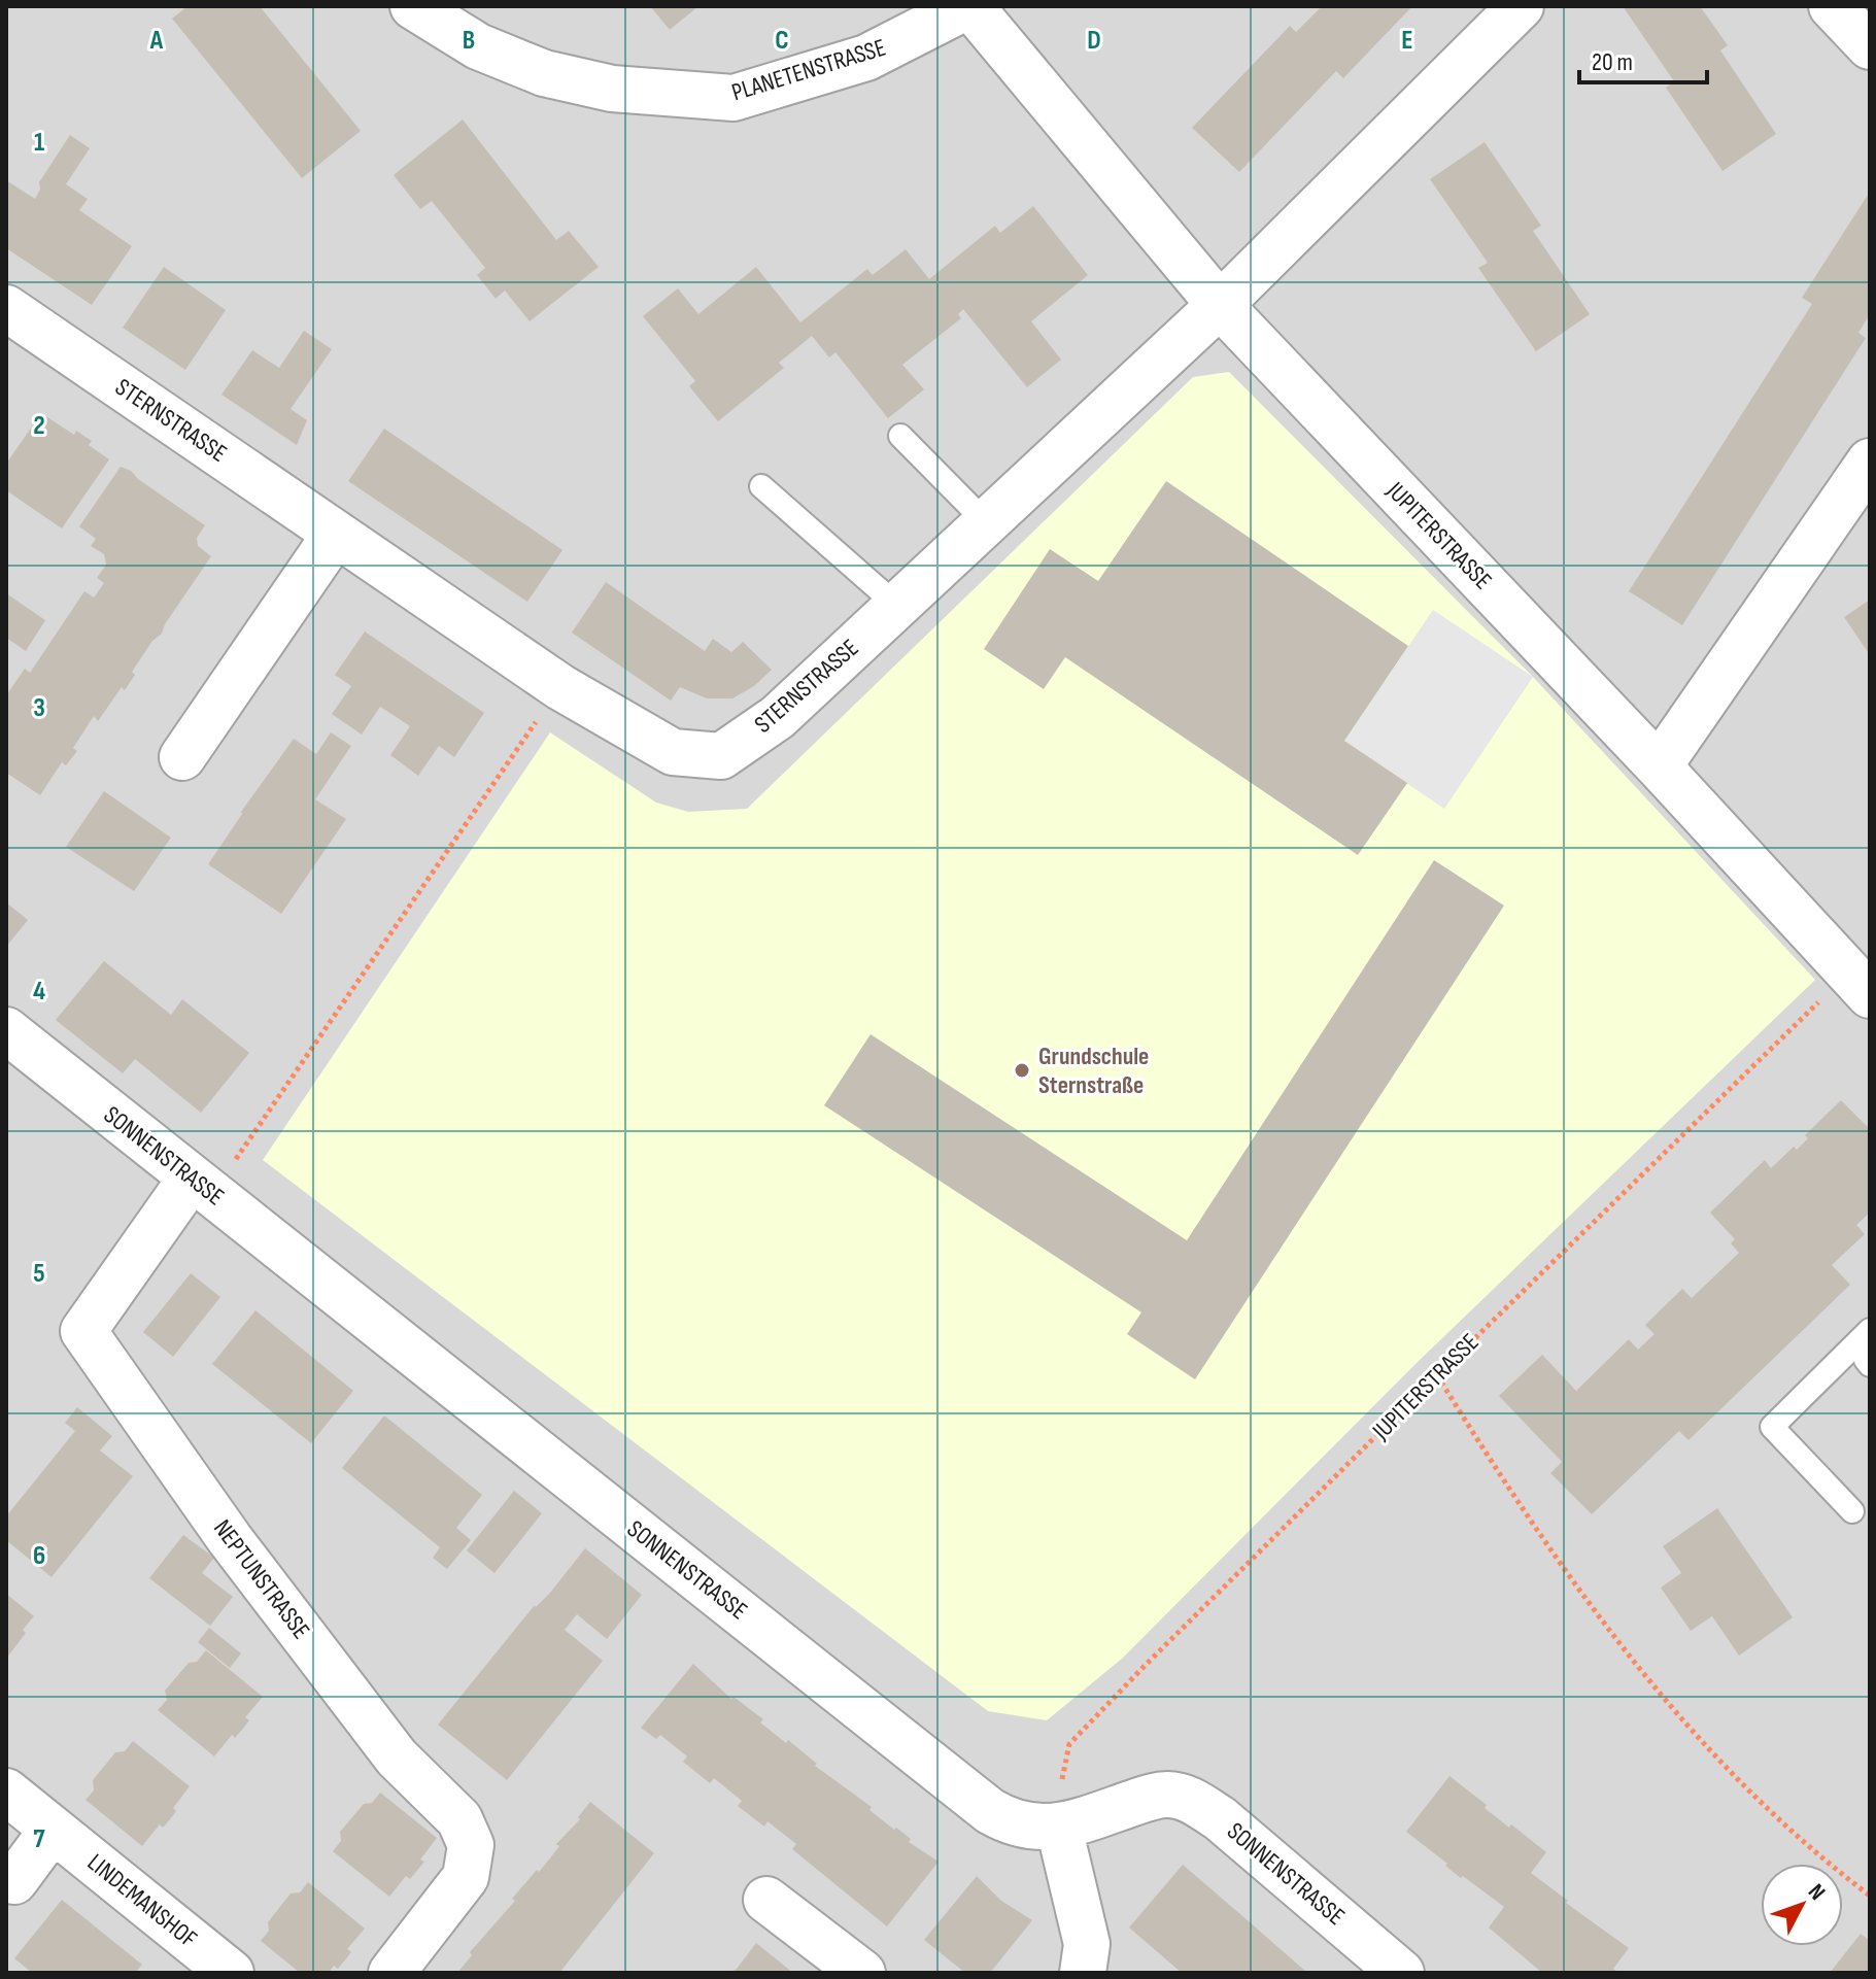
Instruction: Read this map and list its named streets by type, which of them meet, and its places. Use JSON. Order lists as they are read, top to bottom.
{
  "streets": {
    "street": [
      "PLANETENSTRASSE",
      "STERNSTRASSE",
      "JUPITERSTRASSE",
      "SONNENSTRASSE",
      "NEPTUNSTRASSE",
      "LINDEMANSHOF"
    ]
  },
  "crossings": [
    ["PLANETENSTRASSE", "JUPITERSTRASSE"],
    ["STERNSTRASSE", "JUPITERSTRASSE"],
    ["JUPITERSTRASSE", "SONNENSTRASSE"],
    ["SONNENSTRASSE", "NEPTUNSTRASSE"]
  ],
  "places": ["Grundschule Sternstraße"],
  "scale_bar": "20 m",
  "north": "top right",
  "grid": {
    "columns": [
      "A",
      "B",
      "C",
      "D",
      "E"
    ],
    "rows": [
      "1",
      "2",
      "3",
      "4",
      "5",
      "6",
      "7"
    ]
  }
}
